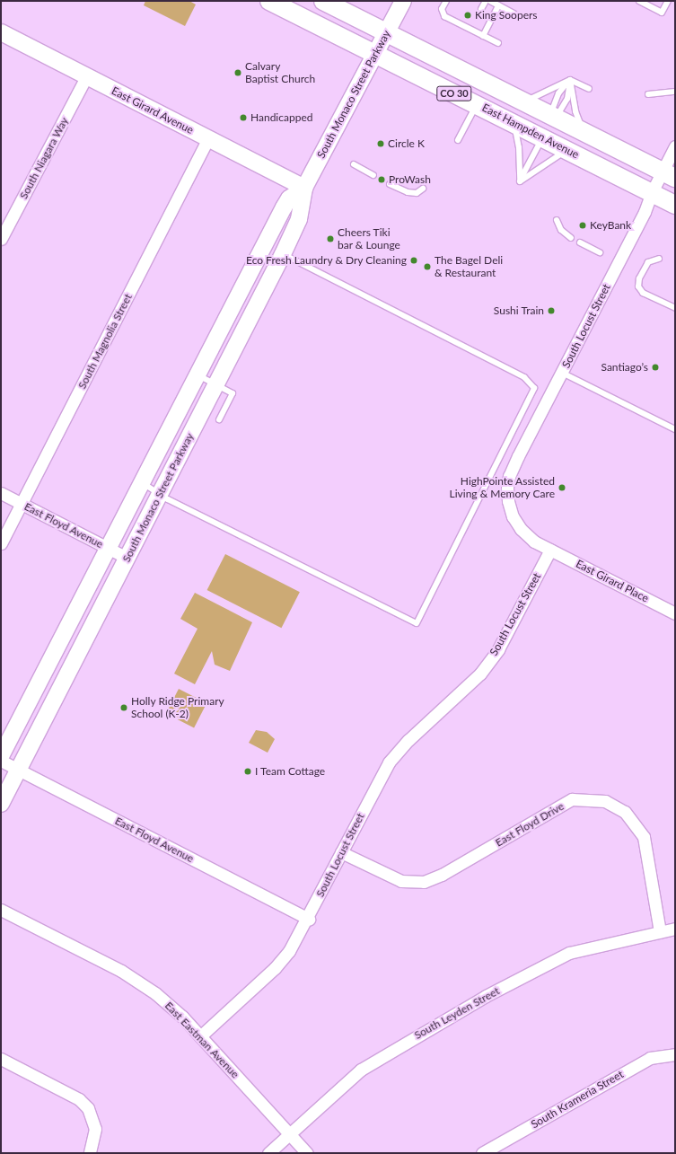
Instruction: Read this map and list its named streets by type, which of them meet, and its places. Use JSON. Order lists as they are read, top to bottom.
{
  "streets": {
    "main road": [
      "CO 30",
      "South Monaco Street Parkway",
      "East Girard Avenue",
      "East Hampden Avenue"
    ],
    "street": [
      "South Niagara Way",
      "South Locust Street",
      "South Magnolia Street",
      "East Floyd Avenue",
      "East Girard Place",
      "East Floyd Drive",
      "South Leyden Street",
      "East Eastman Avenue",
      "South Krameria Street"
    ]
  },
  "crossings": [
    ["CO 30", "South Monaco Street Parkway"],
    ["CO 30", "South Locust Street"],
    ["South Monaco Street Parkway", "East Girard Avenue"],
    ["South Monaco Street Parkway", "East Hampden Avenue"],
    ["South Monaco Street Parkway", "East Floyd Avenue"],
    ["East Girard Avenue", "South Niagara Way"],
    ["East Girard Avenue", "South Magnolia Street"],
    ["East Hampden Avenue", "South Locust Street"],
    ["South Locust Street", "East Floyd Avenue"],
    ["South Locust Street", "East Girard Place"],
    ["South Locust Street", "East Floyd Drive"],
    ["South Locust Street", "East Eastman Avenue"],
    ["South Magnolia Street", "East Floyd Avenue"],
    ["East Floyd Drive", "South Leyden Street"],
    ["South Leyden Street", "East Eastman Avenue"]
  ],
  "places": [
    "King Soopers",
    "Calvary Baptist Church",
    "Handicapped",
    "Circle K",
    "ProWash",
    "KeyBank",
    "Cheers Tiki bar & Lounge",
    "Eco Fresh Laundry & Dry Cleaning",
    "The Bagel Deli & Restaurant",
    "Sushi Train",
    "Santiago’s",
    "HighPointe Assisted Living & Memory Care",
    "Holly Ridge Primary School (K-2)",
    "I Team Cottage"
  ]
}
